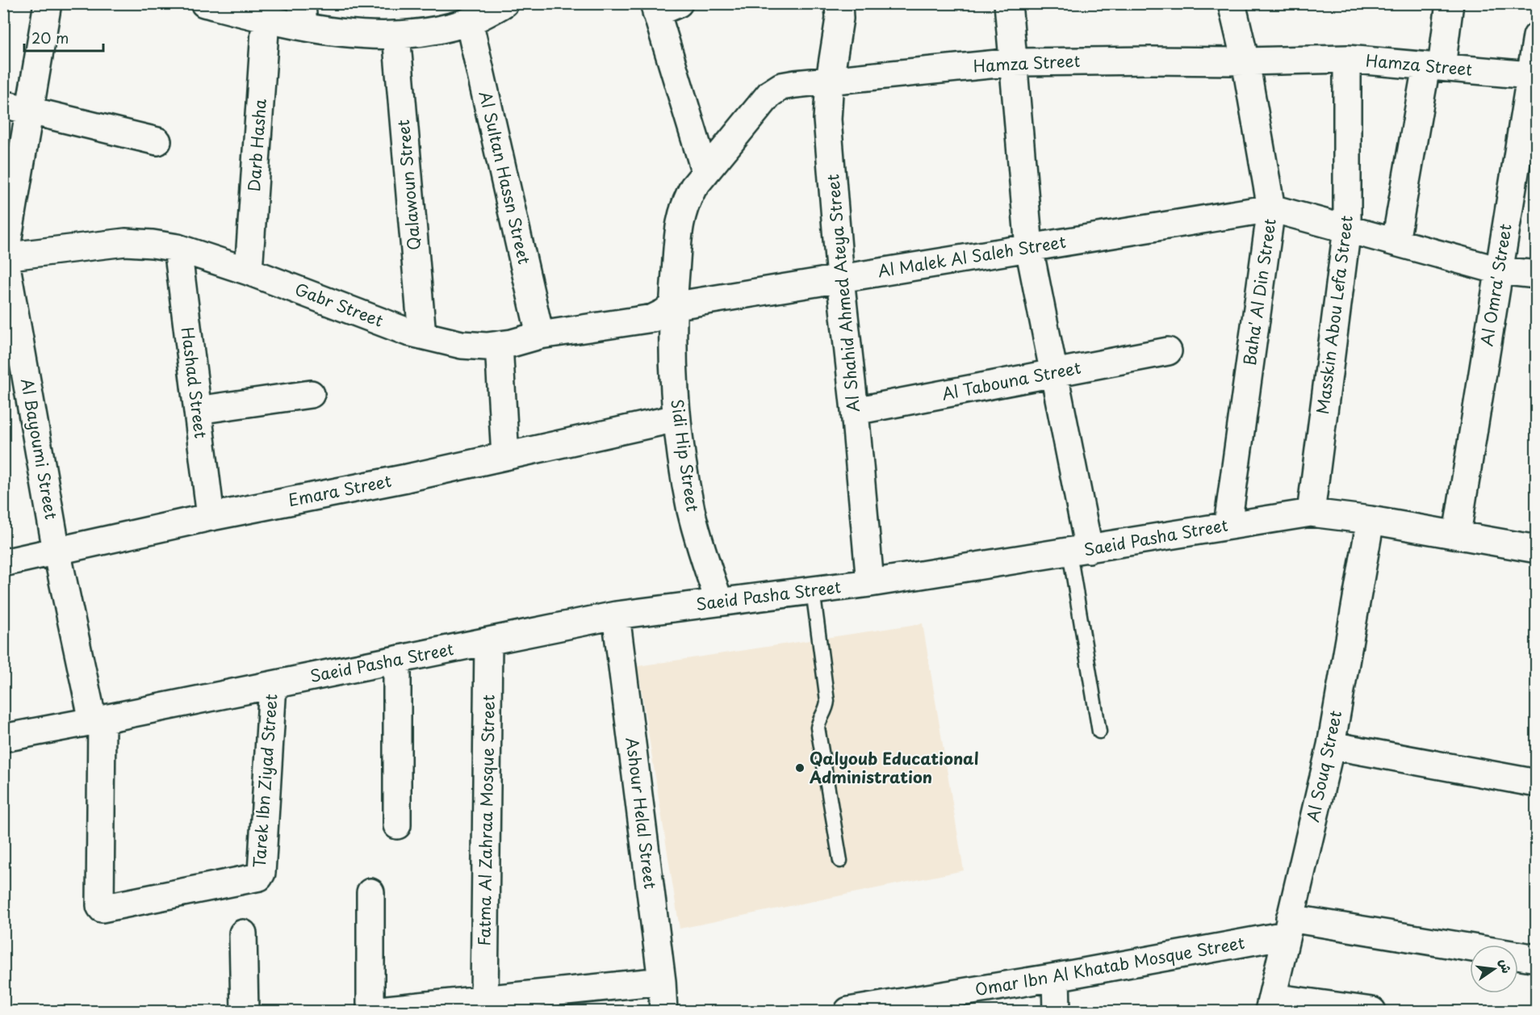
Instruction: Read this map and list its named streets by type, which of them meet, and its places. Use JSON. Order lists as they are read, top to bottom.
{
  "streets": {
    "street": [
      "Hamza Street",
      "Darb Hasha",
      "Al Sultan Hassn Street",
      "Qalawoun Street",
      "Al Malek Al Saleh Street",
      "Al Omra' Street",
      "Baha' Al Din Street",
      "Al Shahid Ahmed Ateya Street",
      "Gabr Street",
      "Masskin Abou Lefa Street",
      "Al Tabouna Street",
      "Hashad Street",
      "Al Bayoumi Street",
      "Sidi Hip Street",
      "Emara Street",
      "Saeid Pasha Street",
      "Al Souq Street",
      "Tarek Ibn Ziyad Street",
      "Ashour Helal Street",
      "Fatma Al Zahraa Mosque Street",
      "Omar Ibn Al Khatab Mosque Street"
    ]
  },
  "crossings": [
    ["Hamza Street", "Al Malek Al Saleh Street"],
    ["Hamza Street", "Al Omra' Street"],
    ["Hamza Street", "Baha' Al Din Street"],
    ["Hamza Street", "Al Shahid Ahmed Ateya Street"],
    ["Hamza Street", "Gabr Street"],
    ["Hamza Street", "Masskin Abou Lefa Street"],
    ["Hamza Street", "Sidi Hip Street"],
    ["Darb Hasha", "Gabr Street"],
    ["Al Sultan Hassn Street", "Gabr Street"],
    ["Qalawoun Street", "Gabr Street"],
    ["Al Malek Al Saleh Street", "Baha' Al Din Street"],
    ["Al Malek Al Saleh Street", "Al Shahid Ahmed Ateya Street"],
    ["Al Malek Al Saleh Street", "Gabr Street"],
    ["Al Malek Al Saleh Street", "Sidi Hip Street"],
    ["Al Omra' Street", "Saeid Pasha Street"],
    ["Baha' Al Din Street", "Saeid Pasha Street"],
    ["Al Shahid Ahmed Ateya Street", "Al Tabouna Street"],
    ["Al Shahid Ahmed Ateya Street", "Saeid Pasha Street"],
    ["Gabr Street", "Hashad Street"],
    ["Gabr Street", "Al Bayoumi Street"],
    ["Gabr Street", "Sidi Hip Street"],
    ["Masskin Abou Lefa Street", "Saeid Pasha Street"],
    ["Hashad Street", "Emara Street"],
    ["Al Bayoumi Street", "Emara Street"],
    ["Al Bayoumi Street", "Saeid Pasha Street"],
    ["Al Bayoumi Street", "Tarek Ibn Ziyad Street"],
    ["Sidi Hip Street", "Emara Street"],
    ["Sidi Hip Street", "Saeid Pasha Street"],
    ["Saeid Pasha Street", "Al Souq Street"],
    ["Saeid Pasha Street", "Tarek Ibn Ziyad Street"],
    ["Saeid Pasha Street", "Ashour Helal Street"],
    ["Saeid Pasha Street", "Fatma Al Zahraa Mosque Street"],
    ["Al Souq Street", "Omar Ibn Al Khatab Mosque Street"]
  ],
  "places": ["Qalyoub Educational Administration"],
  "scale_bar": "20 m",
  "north": "right"
}
